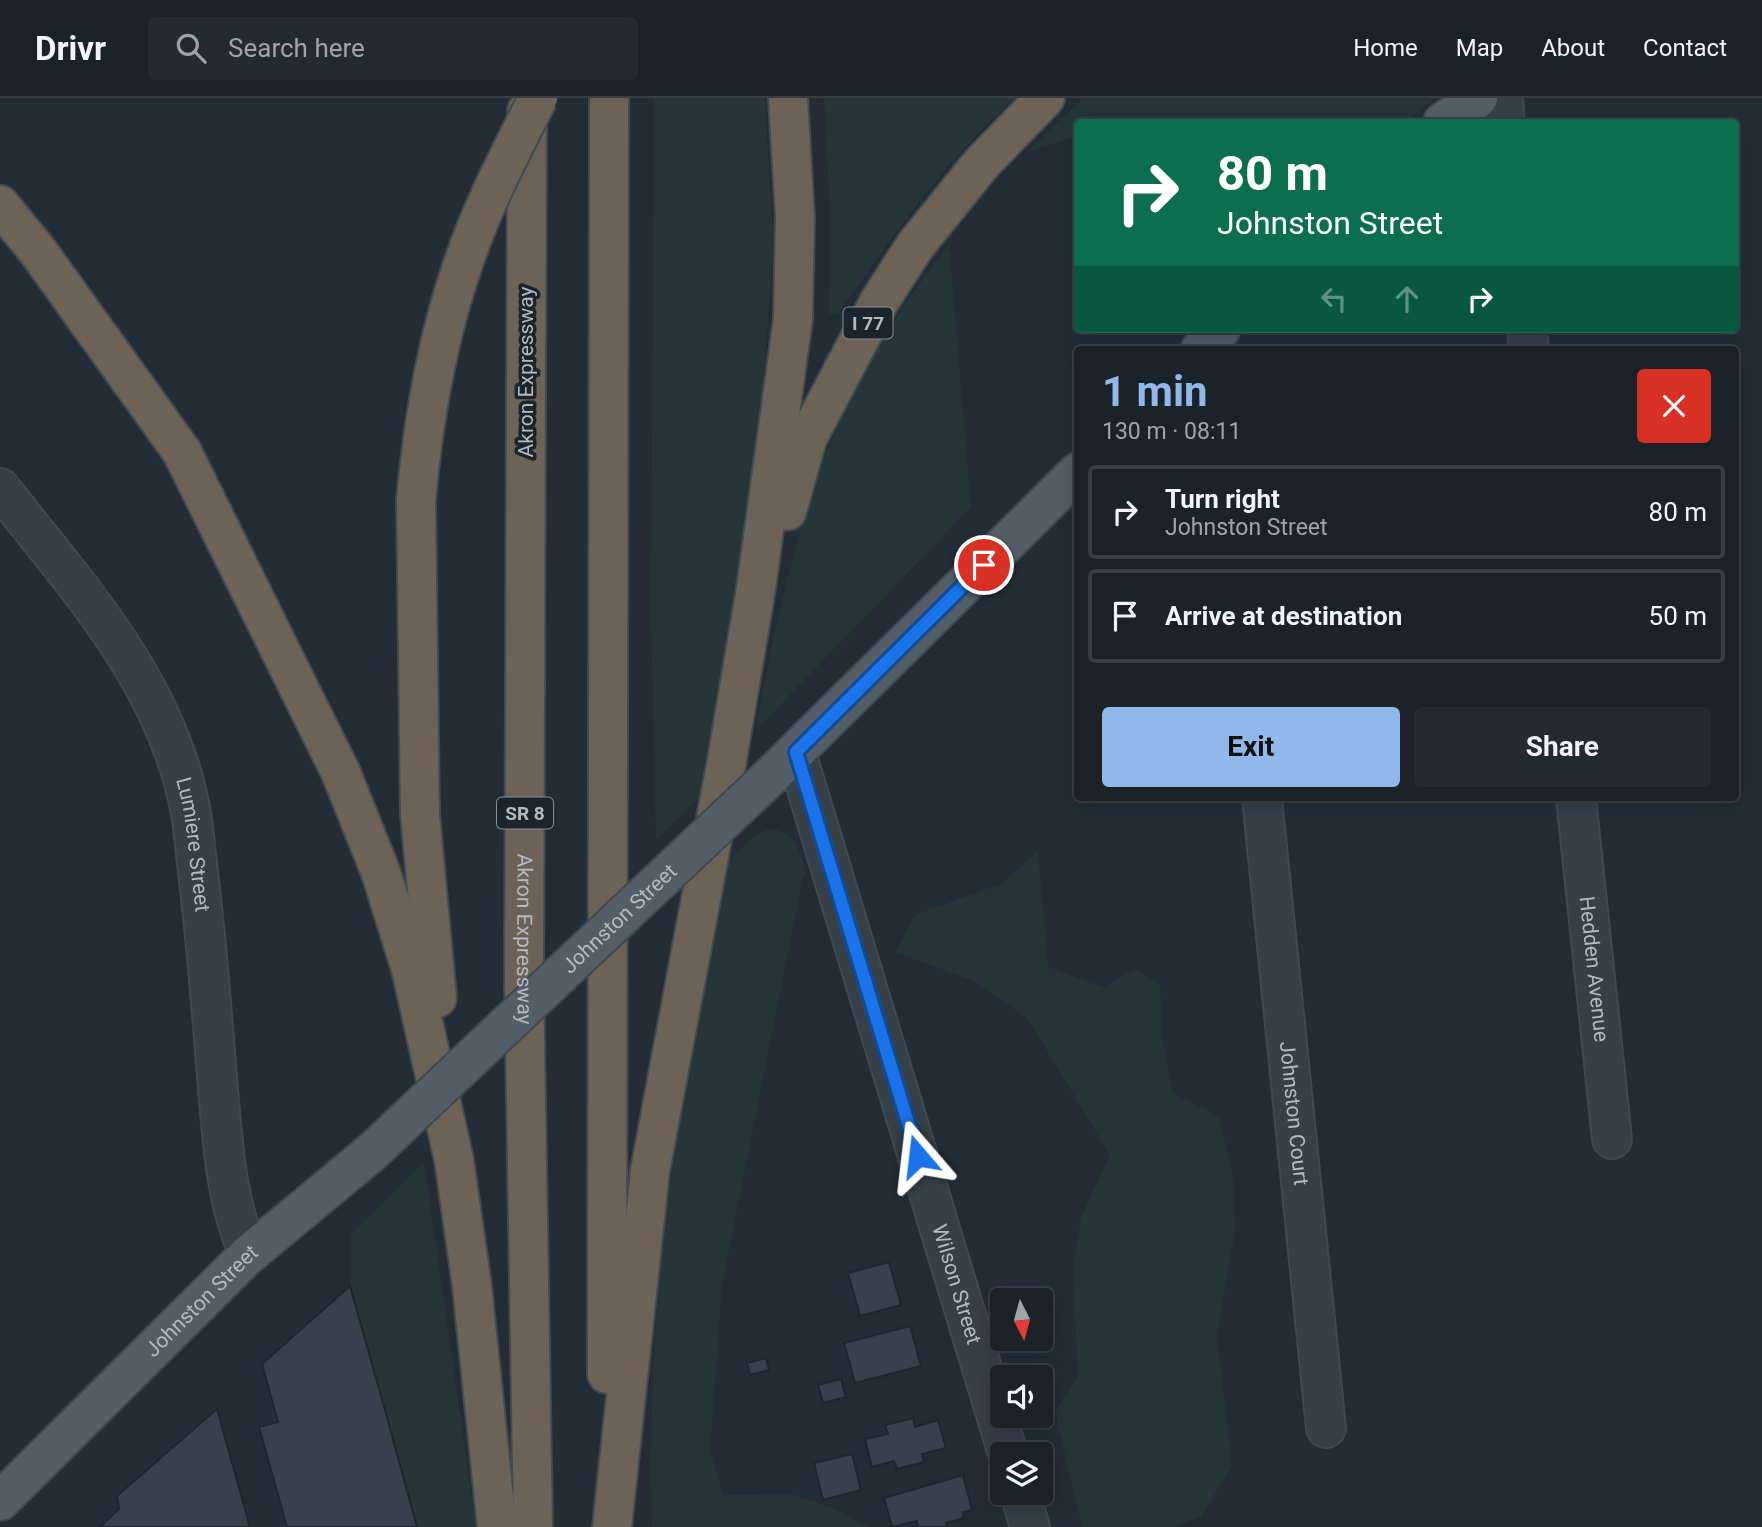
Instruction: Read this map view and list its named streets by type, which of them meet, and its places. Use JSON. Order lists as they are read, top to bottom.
{
  "streets": {
    "highway": ["I 77", "Akron Expressway", "SR 8"],
    "main road": ["Johnston Street"],
    "street": [
      "Lumiere Street",
      "Hedden Avenue",
      "Johnston Court",
      "Wilson Street"
    ]
  },
  "crossings": [
    ["Lumiere Street", "Johnston Street"],
    ["Johnston Street", "Wilson Street"]
  ],
  "north": "bottom",
  "page": {
    "header": "Drivr",
    "search": "Search here",
    "nav": [
      "Home",
      "Map",
      "About",
      "Contact"
    ],
    "turn": ["80 m", "Johnston Street"],
    "heading": ["1 min", "130 m · 08:11"],
    "list": [
      {
        "name": "Turn right",
        "note": "Johnston Street",
        "value": "80 m"
      },
      {
        "name": "Arrive at destination",
        "value": "50 m"
      }
    ],
    "buttons": ["Exit", "Share"]
  }
}
